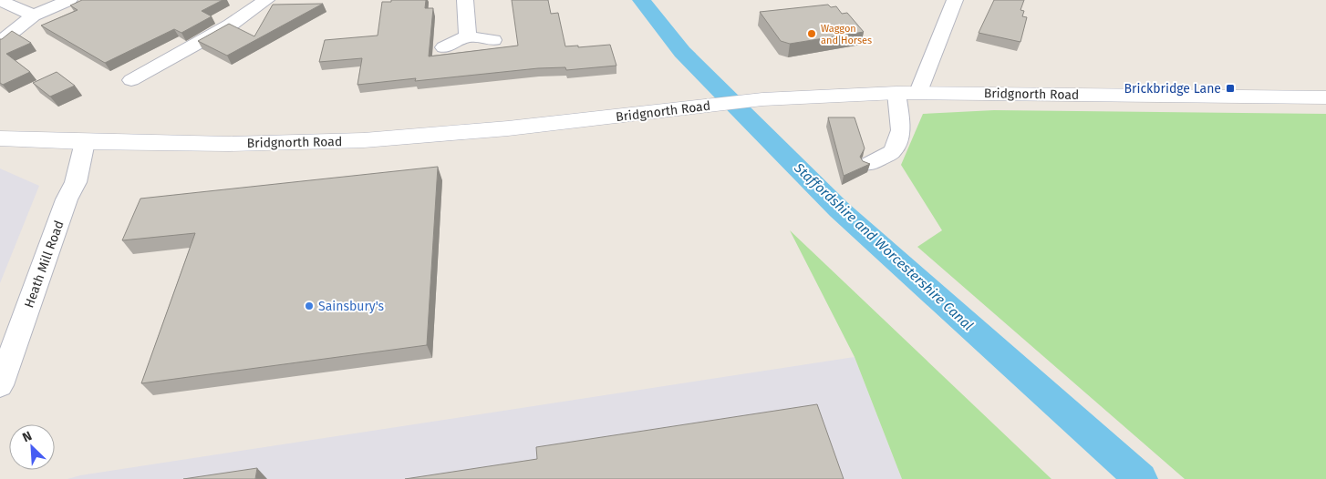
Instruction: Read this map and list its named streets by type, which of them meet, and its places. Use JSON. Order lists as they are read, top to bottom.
{
  "streets": {
    "main road": ["Bridgnorth Road"],
    "street": ["Heath Mill Road"]
  },
  "crossings": [
    ["Bridgnorth Road", "Heath Mill Road"]
  ],
  "water": ["Staffordshire and Worcestershire Canal"],
  "places": {
    "other": ["Waggon and Horses", "Sainsbury's"],
    "transit": ["Brickbridge Lane"]
  },
  "north": "top left"
}
